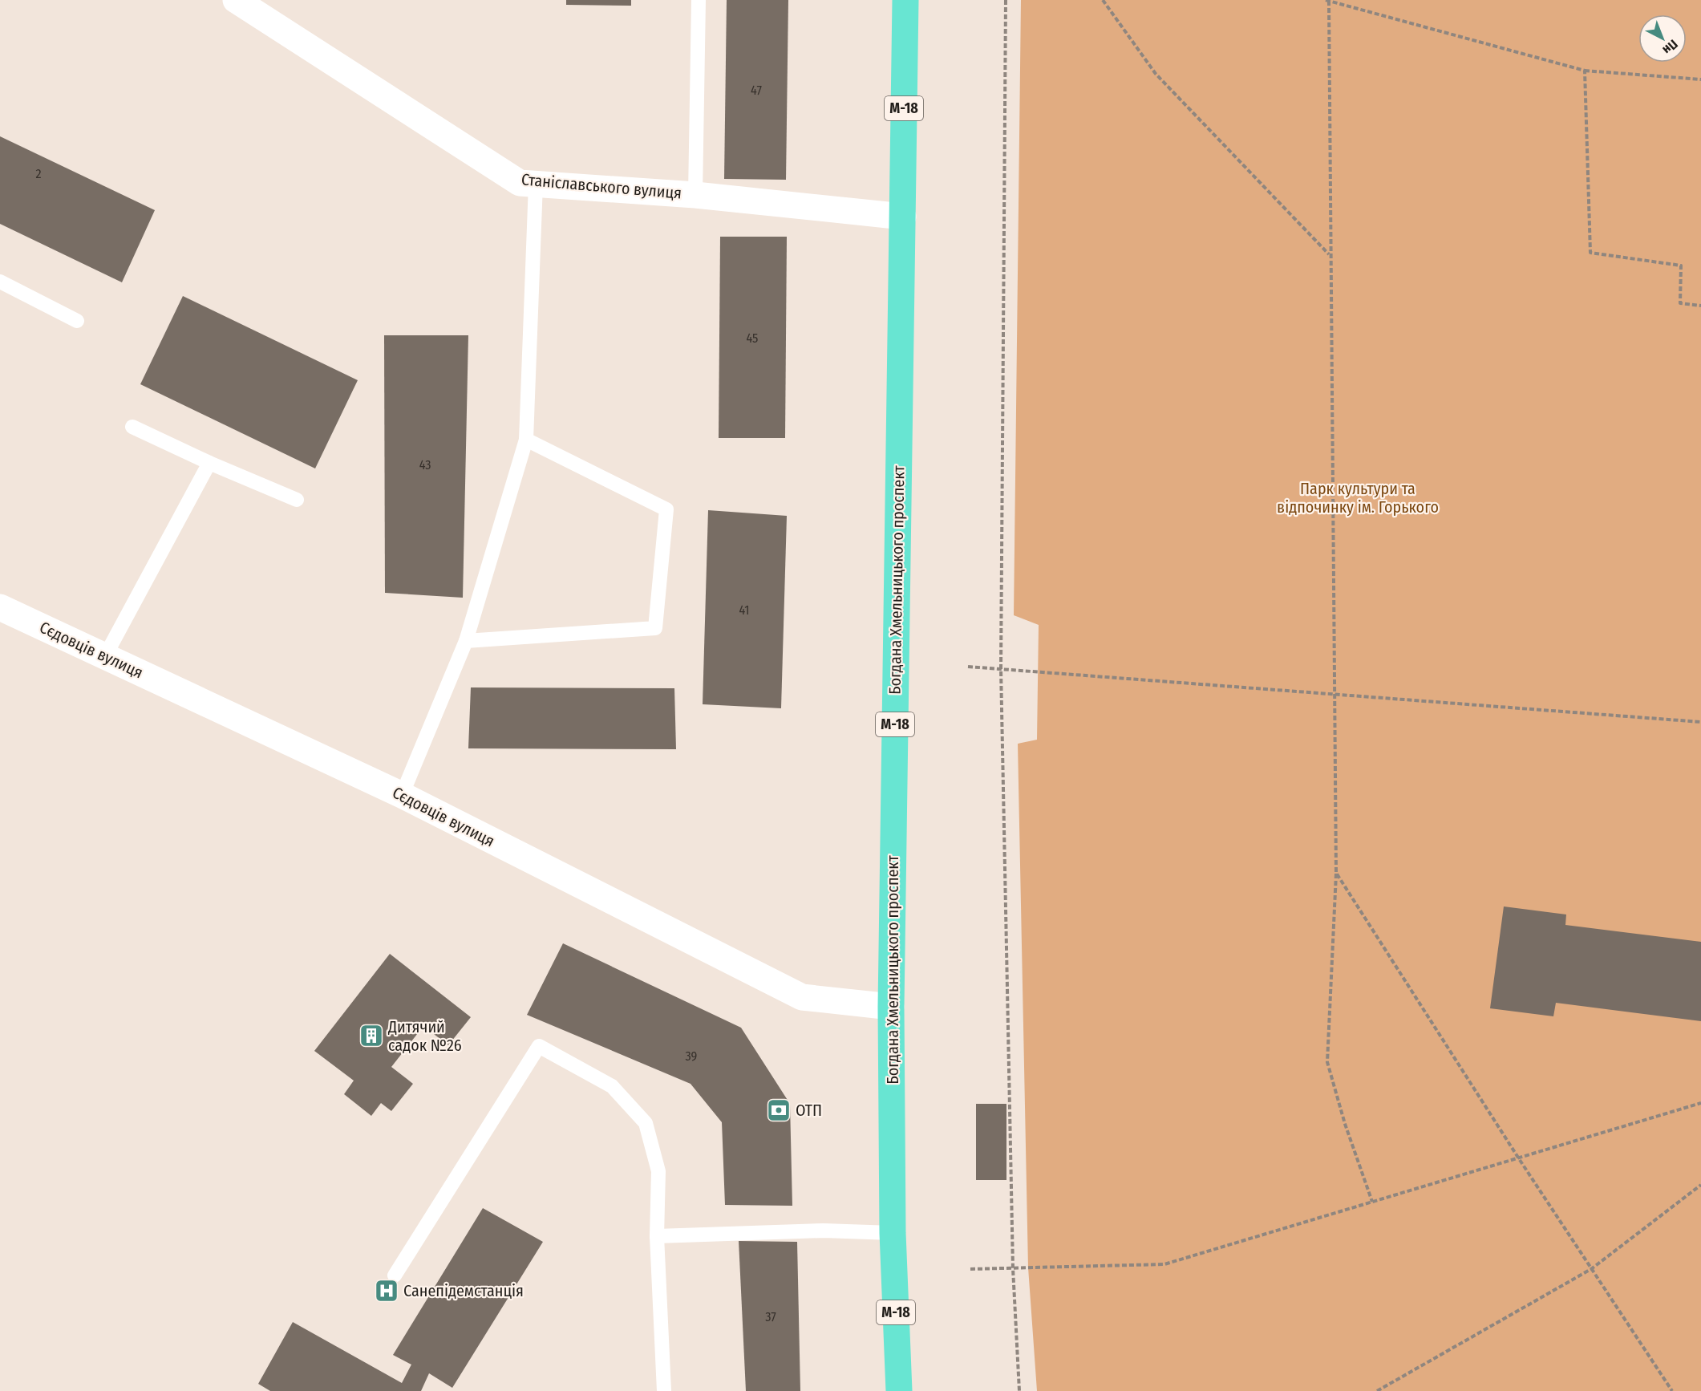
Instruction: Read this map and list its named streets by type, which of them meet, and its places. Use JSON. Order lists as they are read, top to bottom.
{
  "streets": {
    "highway": ["М-18", "Богдана Хмельницького проспект"],
    "street": ["Станіславського вулиця", "Сєдовців вулиця"]
  },
  "crossings": [
    ["Станіславського вулиця", "Богдана Хмельницького проспект"],
    ["Богдана Хмельницького проспект", "Сєдовців вулиця"]
  ],
  "parks": ["Парк культури та відпочинку ім. Горького"],
  "places": {
    "building": ["Дитячий садок №26"],
    "bank": ["ОТП"],
    "hospital": ["Санепідемстанція"]
  },
  "house_numbers": [
    "47",
    "2",
    "45",
    "43",
    "41",
    "39",
    "37"
  ],
  "north": "bottom right"
}
